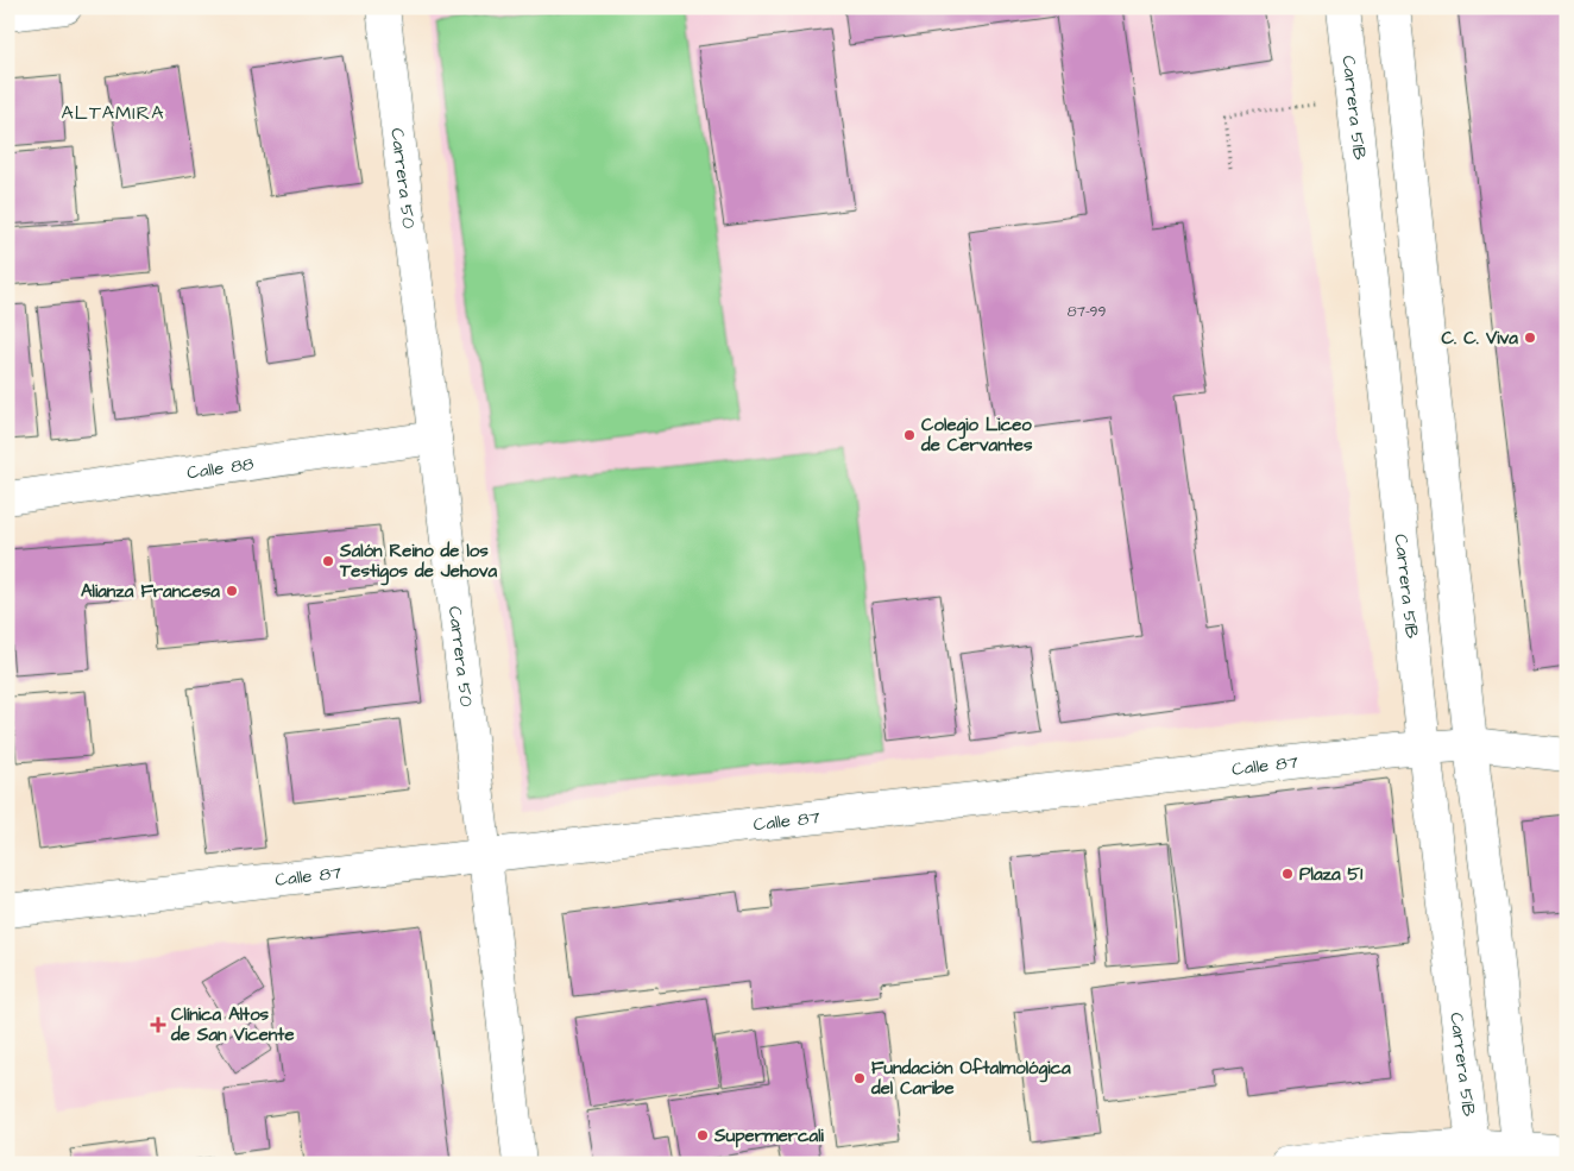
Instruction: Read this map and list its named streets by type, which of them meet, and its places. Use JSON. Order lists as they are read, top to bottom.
{
  "streets": {
    "street": [
      "Carrera 51B",
      "Carrera 50",
      "Calle 88",
      "Calle 87"
    ]
  },
  "crossings": [
    ["Carrera 51B", "Calle 87"],
    ["Carrera 50", "Calle 88"],
    ["Carrera 50", "Calle 87"]
  ],
  "districts": ["ALTAMIRA"],
  "places": {
    "other": [
      "C. C. Viva",
      "Colegio Liceo de Cervantes",
      "Salón Reino de los Testigos de Jehova",
      "Alianza Francesa",
      "Plaza 51",
      "Fundación Oftalmológica del Caribe",
      "Supermercali"
    ],
    "health": ["Clínica Altos de San Vicente"]
  },
  "house_numbers": ["87-99"]
}
